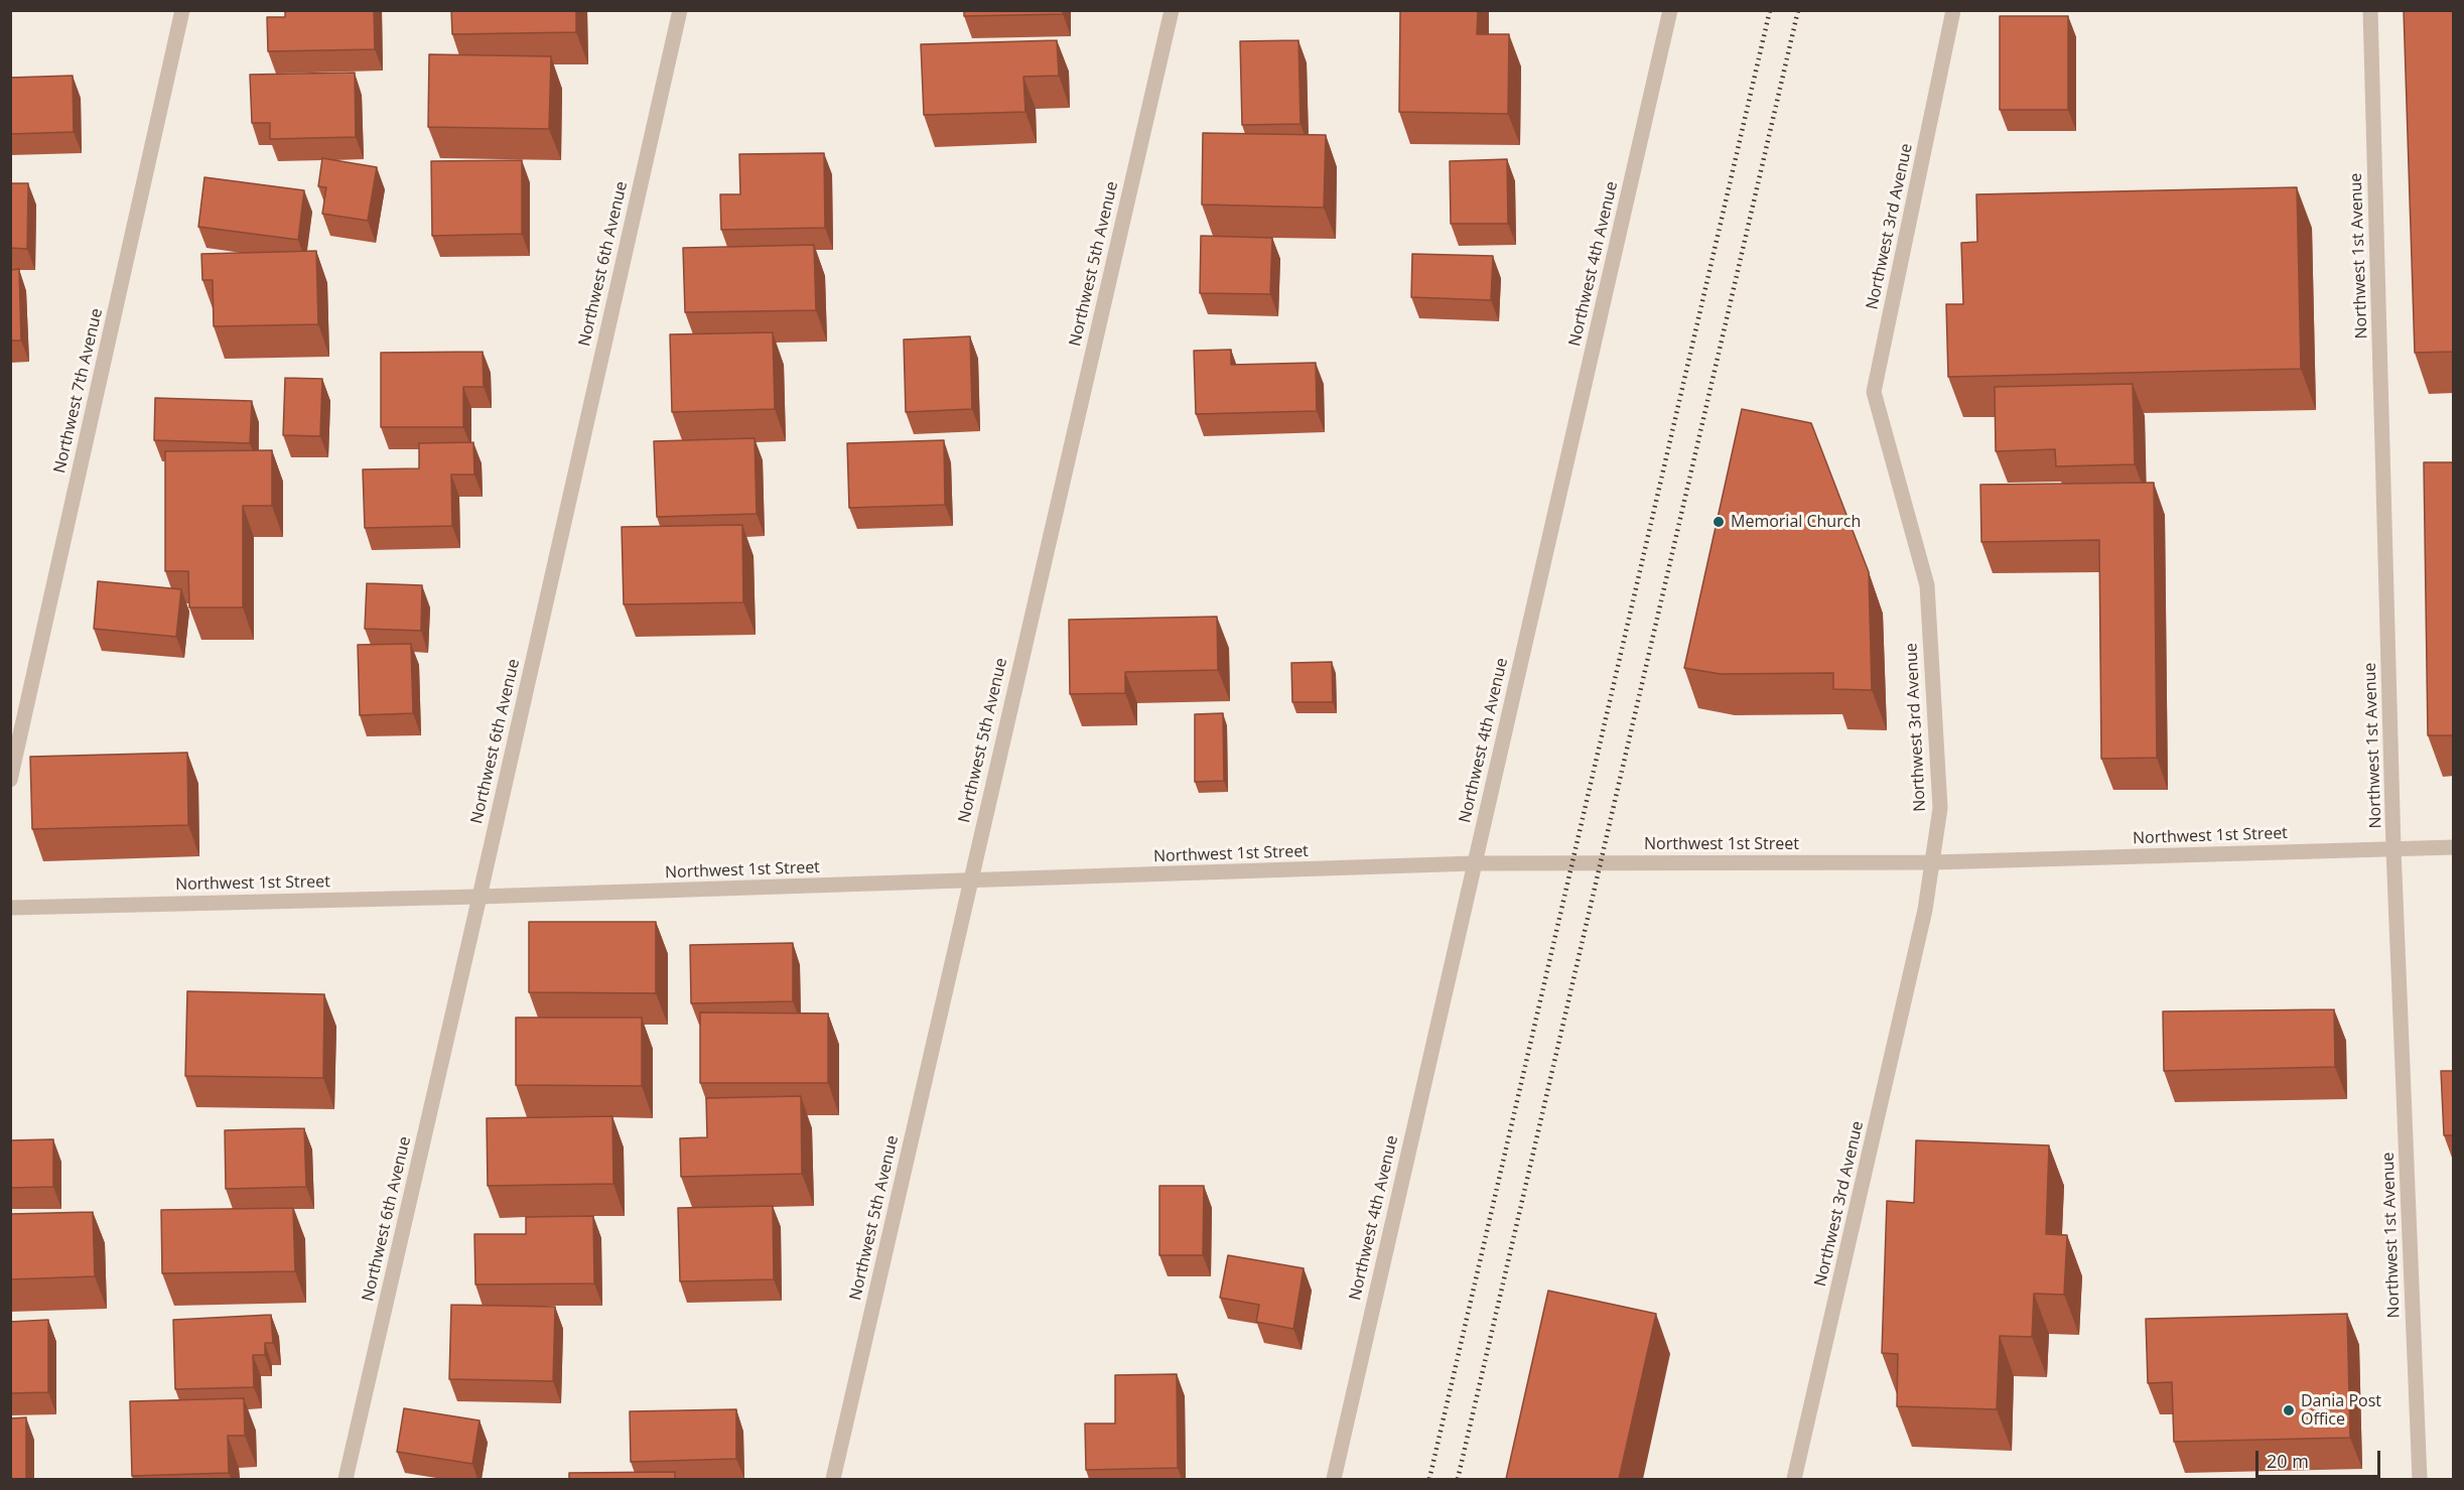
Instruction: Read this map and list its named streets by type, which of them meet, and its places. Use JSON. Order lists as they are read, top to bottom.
{
  "streets": {
    "street": [
      "Northwest 3rd Avenue",
      "Northwest 1st Avenue",
      "Northwest 6th Avenue",
      "Northwest 5th Avenue",
      "Northwest 4th Avenue",
      "Northwest 7th Avenue",
      "Northwest 1st Street"
    ]
  },
  "crossings": [
    ["Northwest 3rd Avenue", "Northwest 1st Street"],
    ["Northwest 1st Avenue", "Northwest 1st Street"],
    ["Northwest 6th Avenue", "Northwest 1st Street"],
    ["Northwest 5th Avenue", "Northwest 1st Street"],
    ["Northwest 4th Avenue", "Northwest 1st Street"]
  ],
  "places": ["Memorial Church", "Dania Post Office"],
  "scale_bar": "20 m"
}
